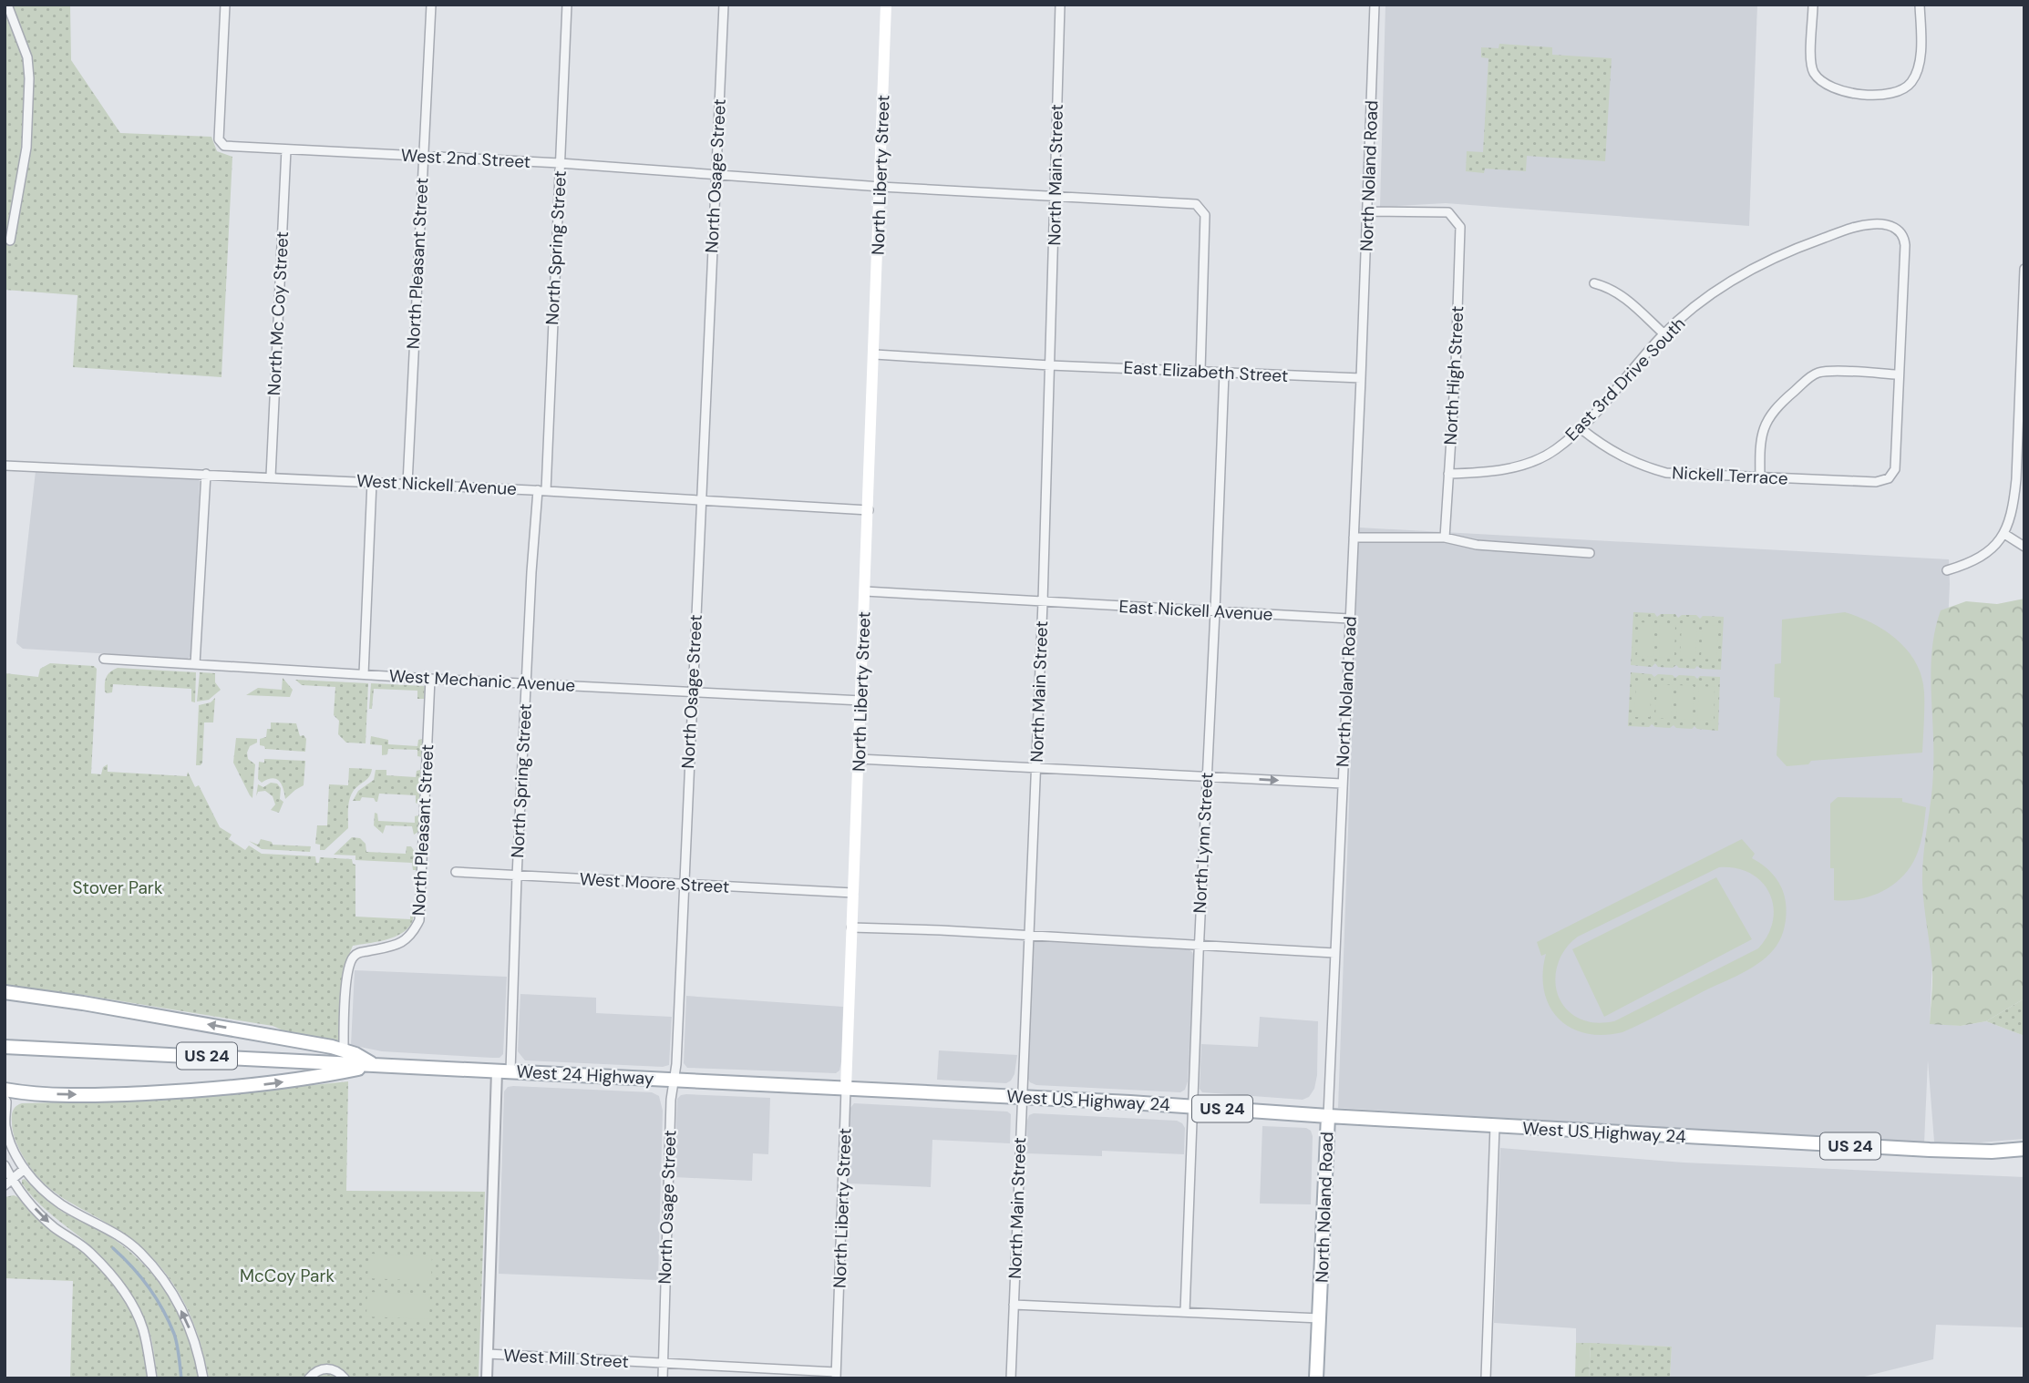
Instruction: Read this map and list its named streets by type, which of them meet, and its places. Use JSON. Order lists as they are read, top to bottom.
{
  "streets": {
    "main road": [
      "North Liberty Street",
      "North Noland Road",
      "US 24",
      "West 24 Highway",
      "West US Highway 24"
    ],
    "street": [
      "West 2nd Street",
      "North Main Street",
      "North Osage Street",
      "North Spring Street",
      "North Pleasant Street",
      "North Mc Coy Street",
      "East Elizabeth Street",
      "North High Street",
      "East 3rd Drive South",
      "Nickell Terrace",
      "West Nickell Avenue",
      "East Nickell Avenue",
      "West Mechanic Avenue",
      "North Lynn Street",
      "West Moore Street",
      "West Mill Street"
    ]
  },
  "crossings": [
    ["West 2nd Street", "North Liberty Street"],
    ["West 2nd Street", "North Main Street"],
    ["West 2nd Street", "North Osage Street"],
    ["West 2nd Street", "North Spring Street"],
    ["West 2nd Street", "North Pleasant Street"],
    ["West 2nd Street", "North Mc Coy Street"],
    ["West 2nd Street", "East Elizabeth Street"],
    ["North Liberty Street", "East Elizabeth Street"],
    ["North Liberty Street", "West Nickell Avenue"],
    ["North Liberty Street", "West Mechanic Avenue"],
    ["North Liberty Street", "West Moore Street"],
    ["North Liberty Street", "West US Highway 24"],
    ["North Liberty Street", "West Mill Street"],
    ["North Main Street", "East Elizabeth Street"],
    ["North Main Street", "East Nickell Avenue"],
    ["North Main Street", "West US Highway 24"],
    ["North Osage Street", "West Nickell Avenue"],
    ["North Osage Street", "West Mechanic Avenue"],
    ["North Osage Street", "West Moore Street"],
    ["North Osage Street", "West 24 Highway"],
    ["North Osage Street", "West US Highway 24"],
    ["North Osage Street", "West Mill Street"],
    ["North Noland Road", "East Elizabeth Street"],
    ["North Noland Road", "North High Street"],
    ["North Noland Road", "East Nickell Avenue"],
    ["North Noland Road", "West US Highway 24"],
    ["North Spring Street", "West Nickell Avenue"],
    ["North Spring Street", "West Mechanic Avenue"],
    ["North Spring Street", "West Moore Street"],
    ["North Spring Street", "West 24 Highway"],
    ["North Pleasant Street", "West Nickell Avenue"],
    ["North Pleasant Street", "West Mechanic Avenue"],
    ["North Mc Coy Street", "West Nickell Avenue"],
    ["East Elizabeth Street", "North Lynn Street"],
    ["North High Street", "East 3rd Drive South"],
    ["East 3rd Drive South", "Nickell Terrace"],
    ["East Nickell Avenue", "North Lynn Street"],
    ["North Lynn Street", "West US Highway 24"],
    ["US 24", "West 24 Highway"],
    ["West 24 Highway", "West US Highway 24"]
  ],
  "parks": ["Stover Park", "McCoy Park"]
}
